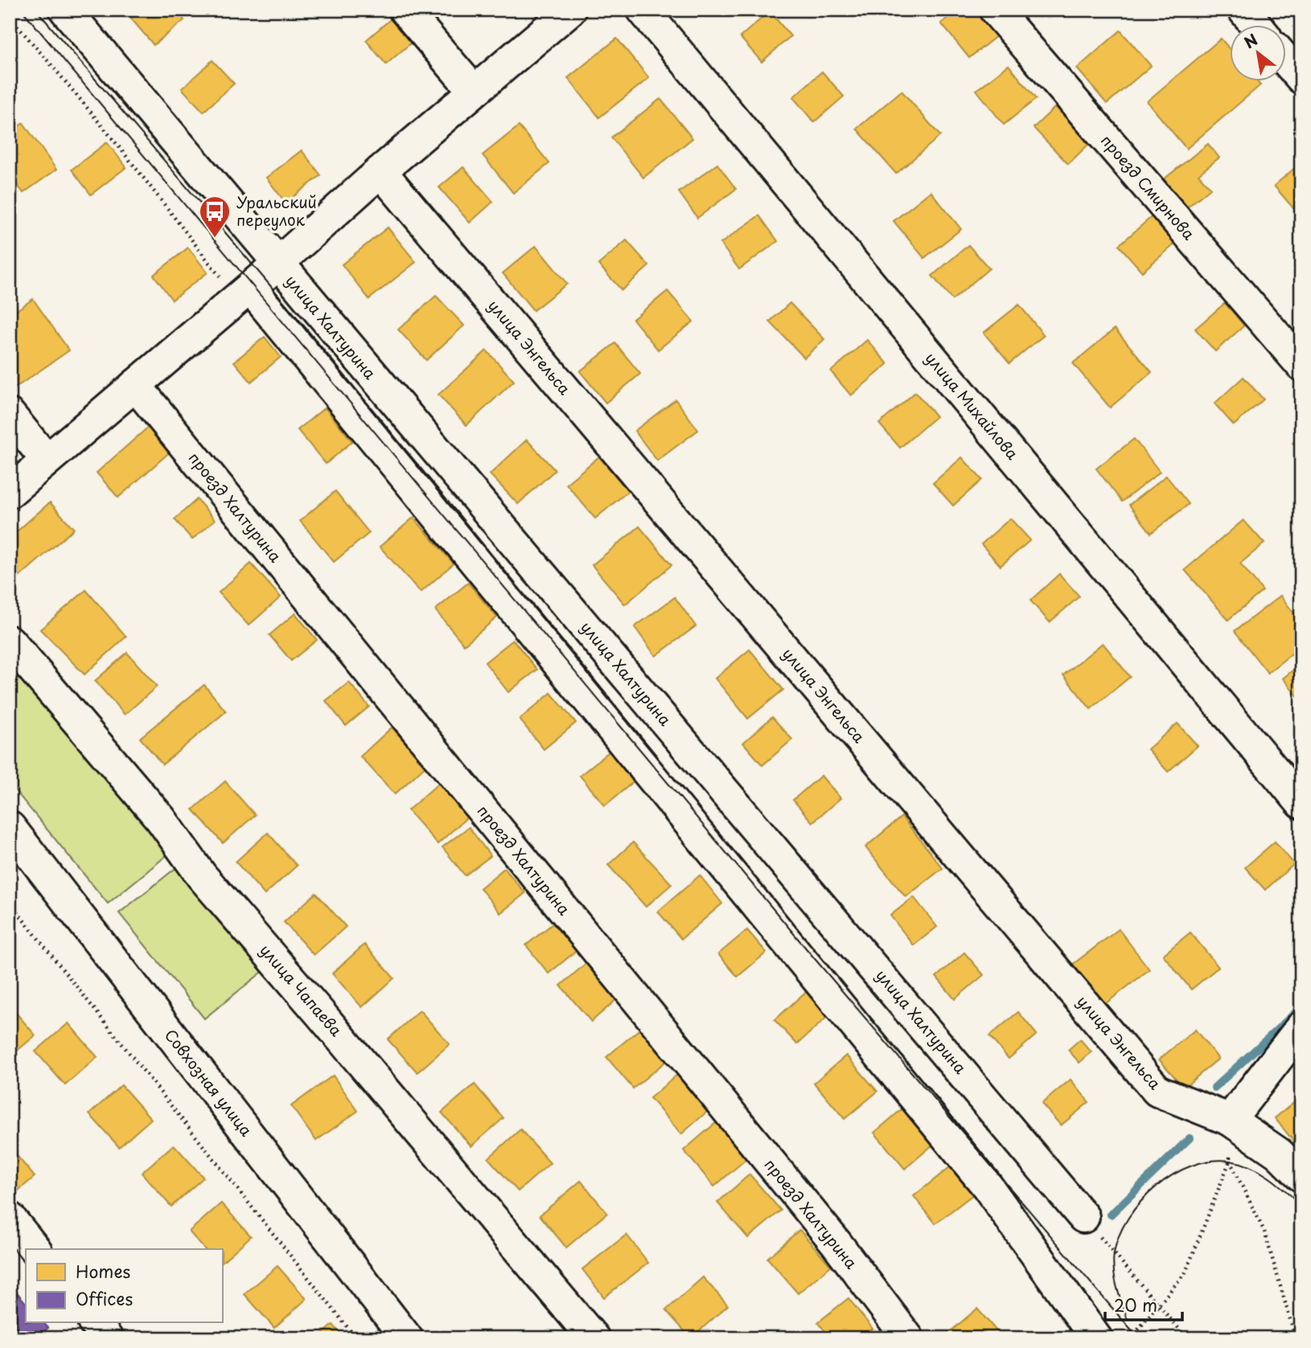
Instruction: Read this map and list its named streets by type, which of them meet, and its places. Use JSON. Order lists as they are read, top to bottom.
{
  "streets": {
    "street": [
      "проезд Смирнова",
      "улица Халтурина",
      "улица Энгельса",
      "улица Михайлова",
      "проезд Халтурина",
      "улица Чапаева",
      "Совхозная улица"
    ]
  },
  "places": {
    "bus stop": ["Уральский переулок"]
  },
  "legend": ["Homes", "Offices"],
  "scale_bar": "20 m",
  "north": "top left"
}
